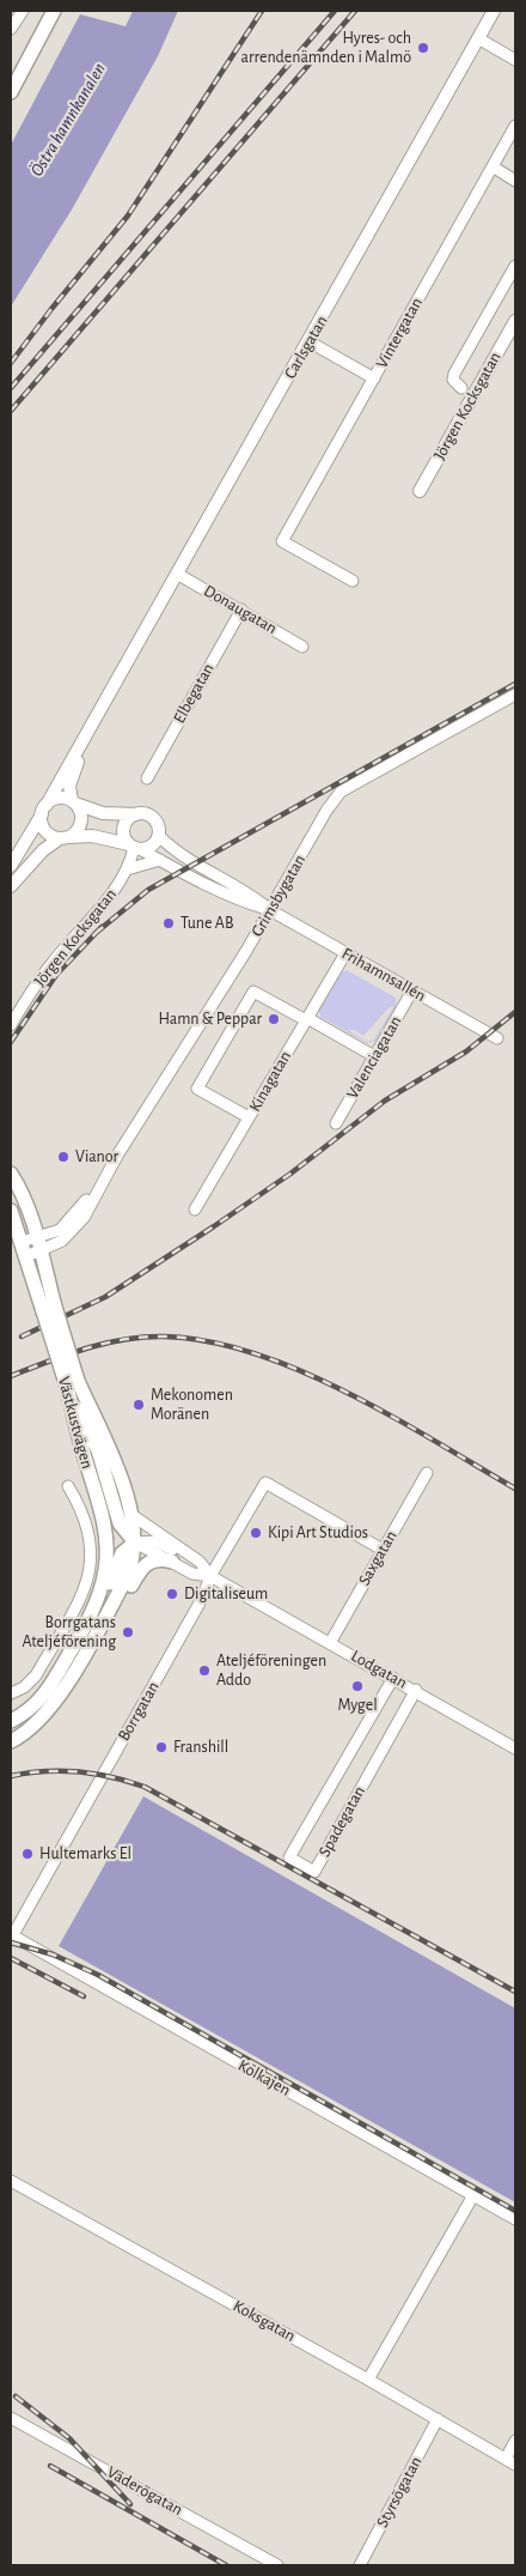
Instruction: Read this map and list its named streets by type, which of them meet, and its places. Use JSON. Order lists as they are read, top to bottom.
{
  "streets": {
    "main road": ["Västkustvägen"],
    "street": [
      "Vintergatan",
      "Carlsgatan",
      "Jörgen Kocksgatan",
      "Donaugatan",
      "Elbegatan",
      "Grimsbygatan",
      "Frihamnsallén",
      "Valenciagatan",
      "Kinagatan",
      "Saxgatan",
      "Lodgatan",
      "Borrgatan",
      "Spadegatan",
      "Kolkajen",
      "Koksgatan",
      "Väderögatan",
      "Styrsögatan"
    ]
  },
  "crossings": [
    ["Carlsgatan", "Donaugatan"],
    ["Carlsgatan", "Frihamnsallén"],
    ["Jörgen Kocksgatan", "Frihamnsallén"],
    ["Donaugatan", "Elbegatan"],
    ["Grimsbygatan", "Frihamnsallén"],
    ["Grimsbygatan", "Västkustvägen"],
    ["Frihamnsallén", "Valenciagatan"],
    ["Frihamnsallén", "Kinagatan"],
    ["Västkustvägen", "Lodgatan"],
    ["Saxgatan", "Lodgatan"],
    ["Saxgatan", "Borrgatan"],
    ["Lodgatan", "Borrgatan"],
    ["Lodgatan", "Spadegatan"],
    ["Borrgatan", "Kolkajen"],
    ["Koksgatan", "Styrsögatan"]
  ],
  "water": ["Östra hamnkanalen"],
  "places": [
    "Hyres- och arrendenämnden i Malmö",
    "Tune AB",
    "Hamn & Peppar",
    "Vianor",
    "Mekonomen Moränen",
    "Kipi Art Studios",
    "Digitaliseum",
    "Borrgatans Ateljéförening",
    "Ateljéföreningen Addo",
    "Mygel",
    "Franshill",
    "Hultemarks El"
  ]
}
